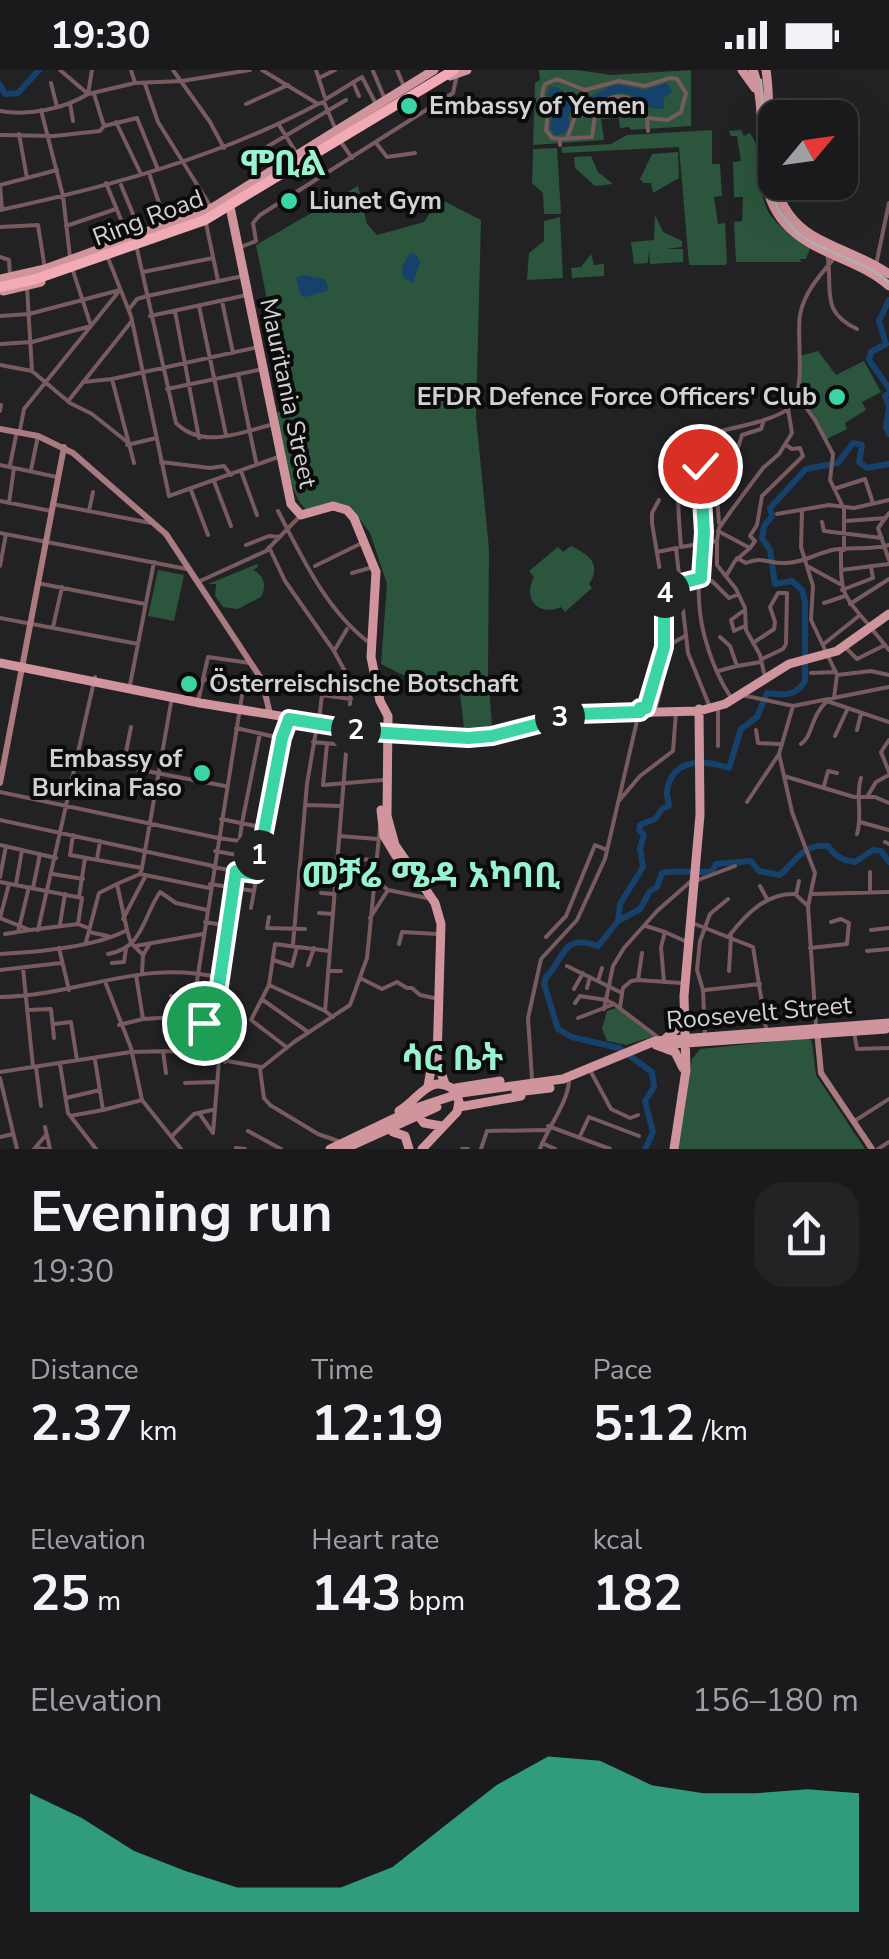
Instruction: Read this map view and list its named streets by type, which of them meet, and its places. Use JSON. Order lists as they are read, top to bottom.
{
  "streets": {
    "highway": ["Ring Road"],
    "main road": ["Mauritania Street", "Roosevelt Street"]
  },
  "crossings": [
    ["Ring Road", "Mauritania Street"]
  ],
  "districts": ["ሞቢል", "መቻሬ ሜዳ አካባቢ", "ሳር ቤት"],
  "places": [
    "Embassy of Yemen",
    "Liunet Gym",
    "EFDR Defence Force Officers' Club",
    "Österreischische Botschaft",
    "Embassy of Burkina Faso"
  ],
  "north": "top right",
  "page": {
    "status": "19:30",
    "pins": [
      "4",
      "3",
      "2",
      "1"
    ],
    "heading": ["Evening run", "19:30"],
    "stats": [
      ["Distance", "2.37 km"],
      ["Time", "12:19"],
      ["Pace", "5:12 /km"],
      ["Elevation", "25 m"],
      ["Heart rate", "143 bpm"],
      ["kcal", "182"]
    ],
    "chart": ["Elevation", "156–180 m"]
  }
}
